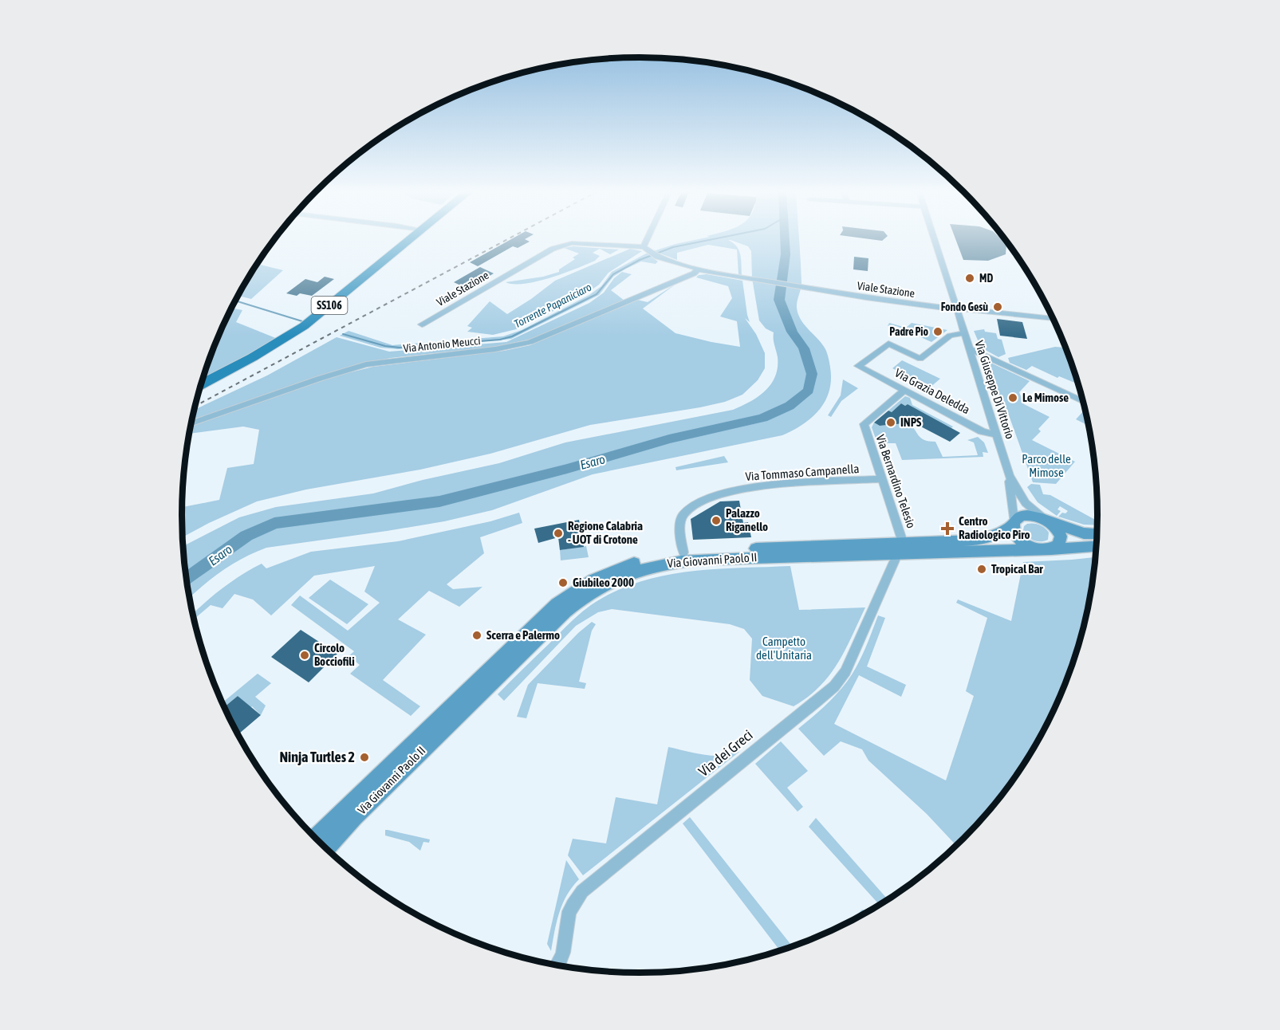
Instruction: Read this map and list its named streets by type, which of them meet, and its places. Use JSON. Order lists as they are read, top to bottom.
{
  "streets": {
    "main road": ["SS106"],
    "street": [
      "Viale Stazione",
      "Via Antonio Meucci",
      "Via Giuseppe Di Vittorio",
      "Via Grazia Deledda",
      "Via Tommaso Campanella",
      "Via Bernardino Telesio",
      "Via Giovanni Paolo II",
      "Via dei Greci"
    ]
  },
  "crossings": [
    ["Viale Stazione", "Via Antonio Meucci"],
    ["Viale Stazione", "Via Giuseppe Di Vittorio"],
    ["Via Giuseppe Di Vittorio", "Via Grazia Deledda"],
    ["Via Grazia Deledda", "Via Bernardino Telesio"],
    ["Via Tommaso Campanella", "Via Bernardino Telesio"],
    ["Via Tommaso Campanella", "Via Giovanni Paolo II"],
    ["Via Bernardino Telesio", "Via Giovanni Paolo II"],
    ["Via Bernardino Telesio", "Via dei Greci"],
    ["Via Giovanni Paolo II", "Via dei Greci"]
  ],
  "water": ["Torrente Papaniciaro", "Esaro"],
  "parks": ["Parco delle Mimose", "Campetto dell'Unitaria"],
  "places": {
    "other": [
      "MD",
      "Fondo Gesù",
      "Padre Pio",
      "Le Mimose",
      "INPS",
      "Palazzo Riganello",
      "Regione Calabria - UOT di Crotone",
      "Tropical Bar",
      "Giubileo 2000",
      "Scerra e Palermo",
      "Circolo Bocciofili",
      "Ninja Turtles 2"
    ],
    "health": ["Centro Radiologico Piro"]
  }
}
